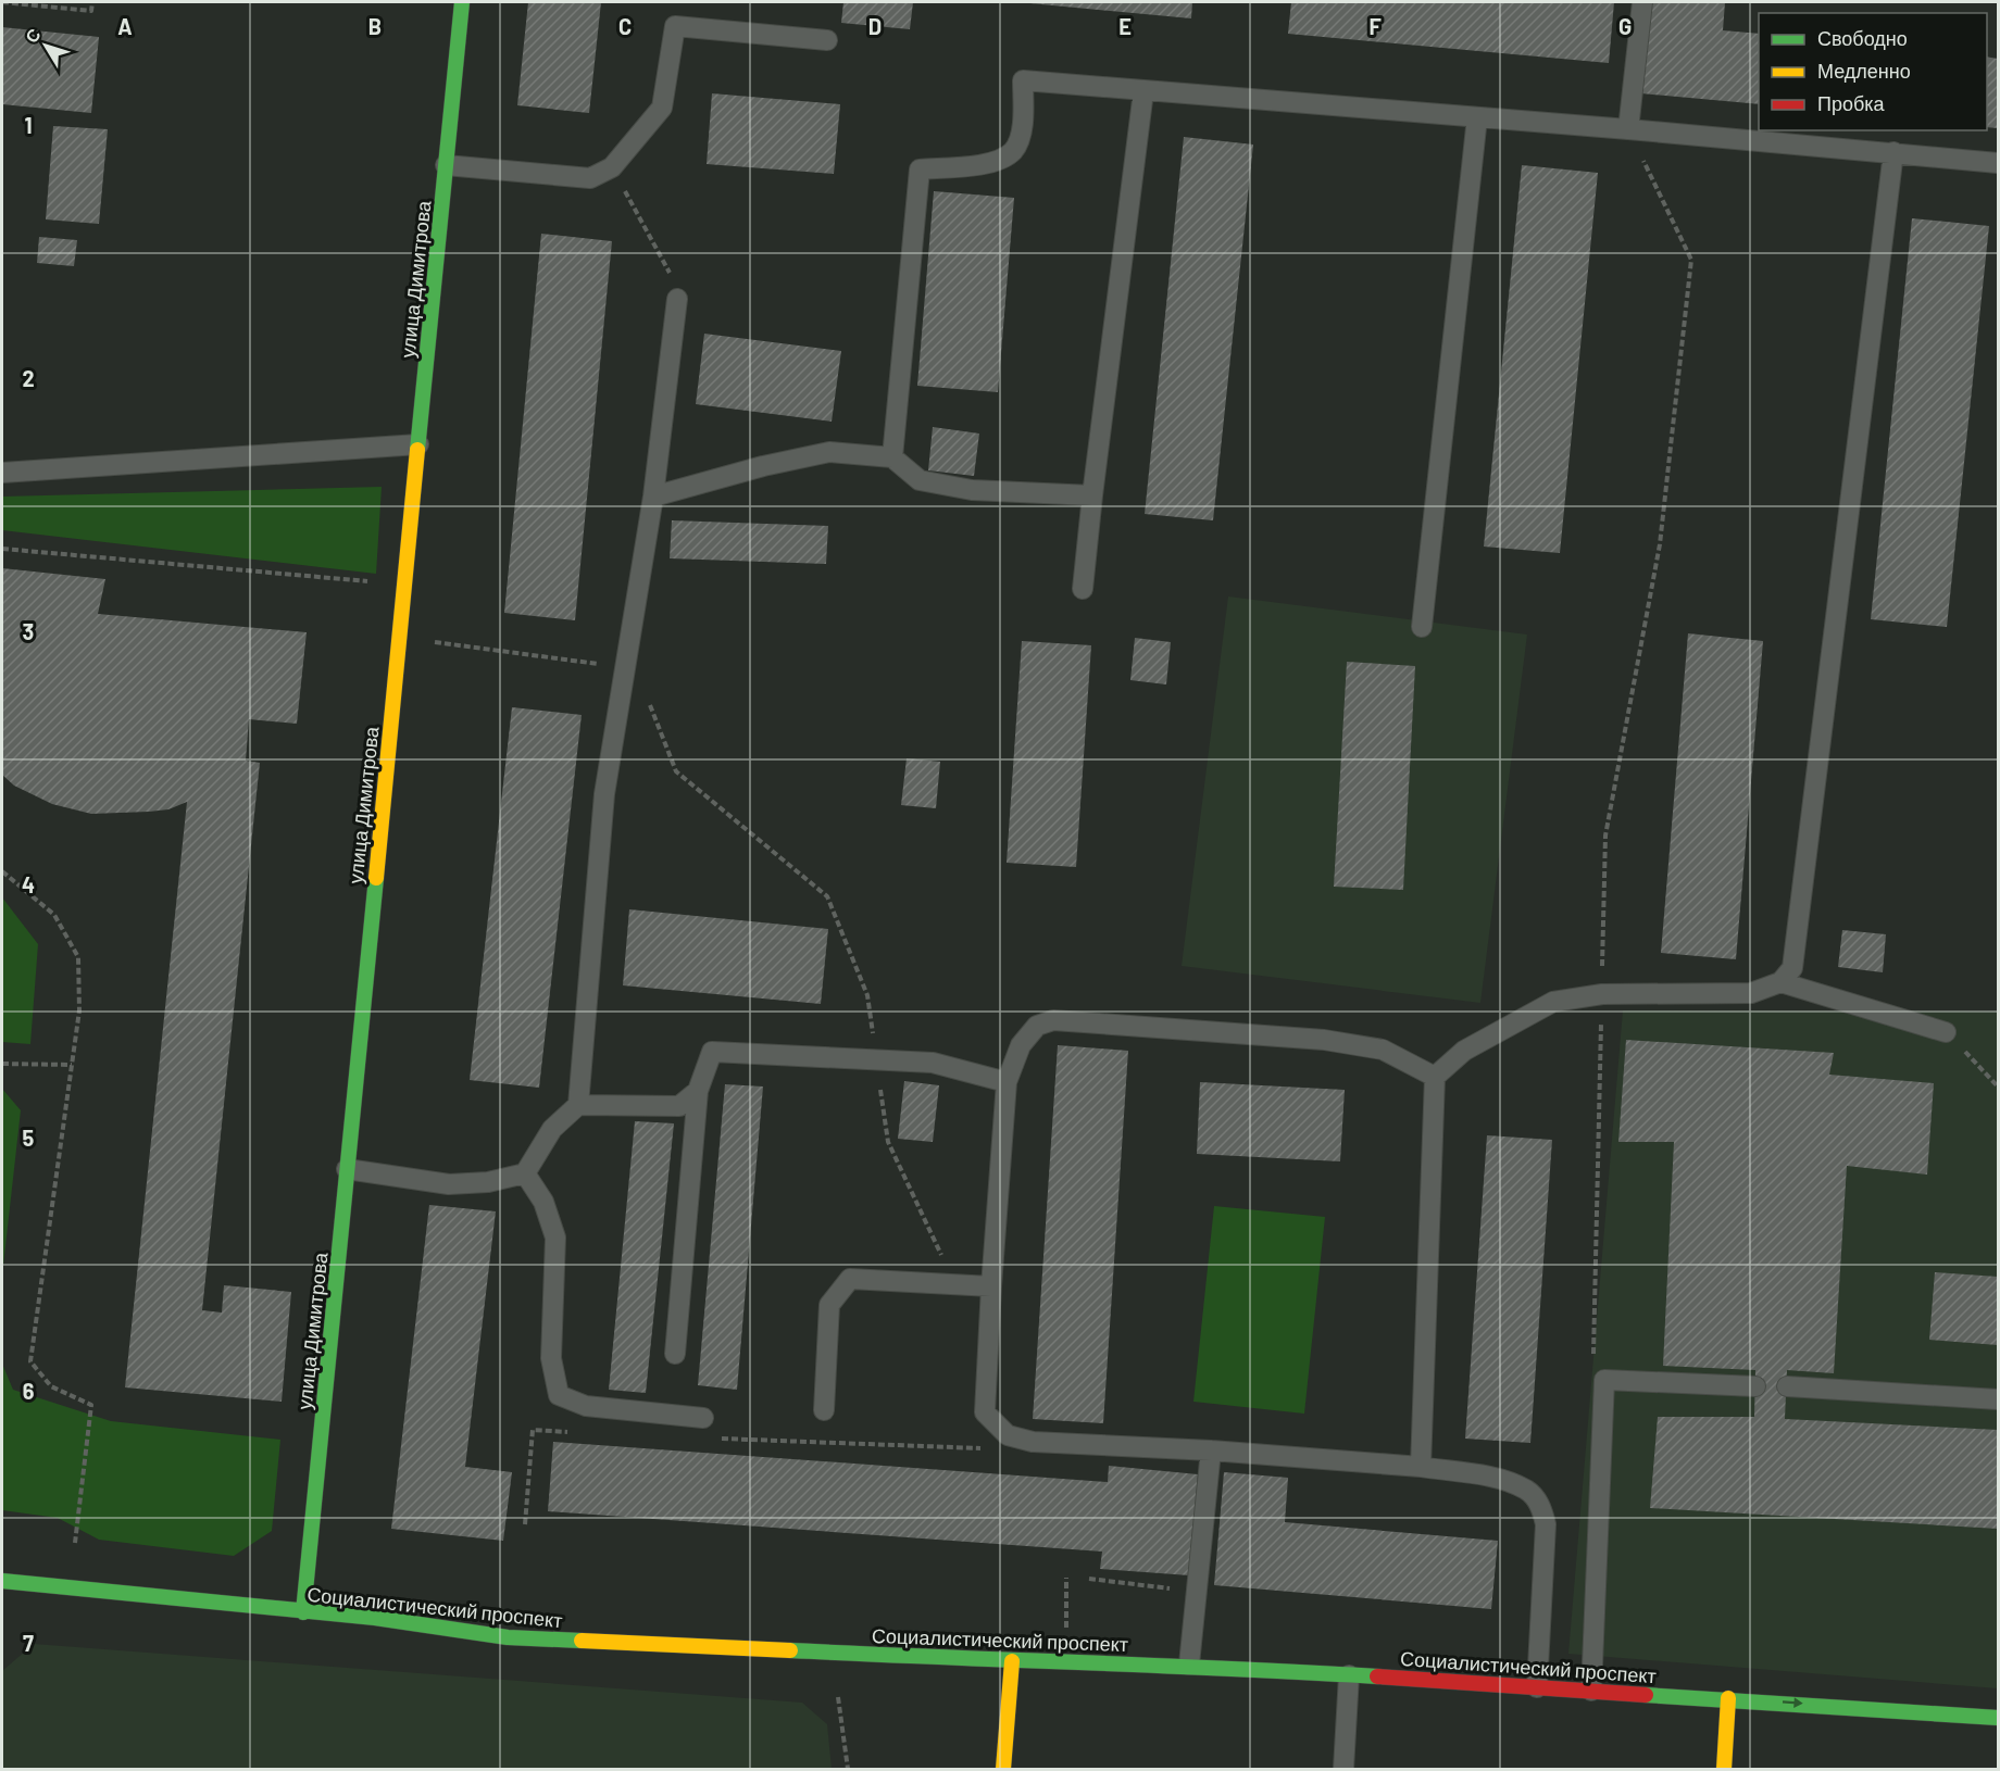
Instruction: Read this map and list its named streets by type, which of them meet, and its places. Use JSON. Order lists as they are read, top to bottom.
{
  "streets": {
    "street": ["улица Димитрова", "Социалистический проспект"]
  },
  "crossings": [
    ["улица Димитрова", "Социалистический проспект"]
  ],
  "legend": ["Свободно", "Медленно", "Пробка"],
  "north": "top left",
  "grid": {
    "columns": [
      "A",
      "B",
      "C",
      "D",
      "E",
      "F",
      "G"
    ],
    "rows": [
      "1",
      "2",
      "3",
      "4",
      "5",
      "6",
      "7"
    ]
  }
}
